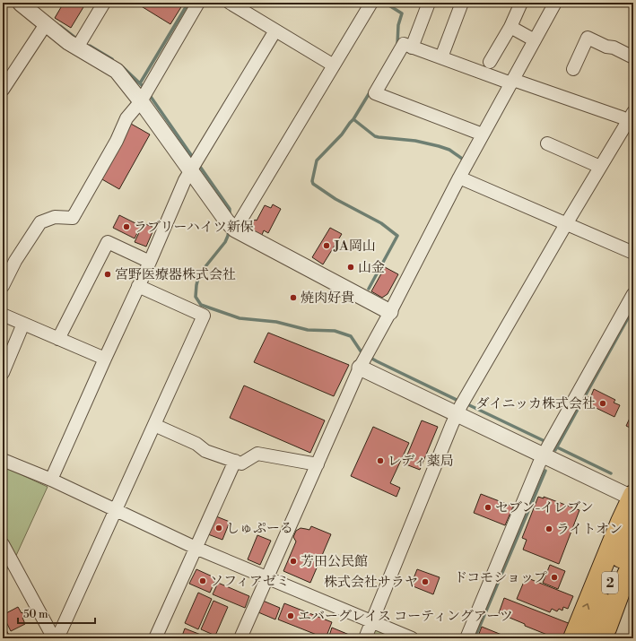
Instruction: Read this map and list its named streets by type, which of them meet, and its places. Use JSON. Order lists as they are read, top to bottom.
{
  "streets": {
    "highway": ["2"]
  },
  "places": [
    "ラブリーハイツ新保",
    "JA岡山",
    "山金",
    "宮野医療器株式会社",
    "焼肉好貴",
    "ダイニッカ株式会社",
    "レディ薬局",
    "セブン-イレブン",
    "しゅぷーる",
    "ライトオン",
    "芳田公民館",
    "ドコモショップ",
    "ソフィアゼミ",
    "株式会社サラヤ",
    "エバーグレイス コーティングアーツ"
  ],
  "scale_bar": "50 m"
}
